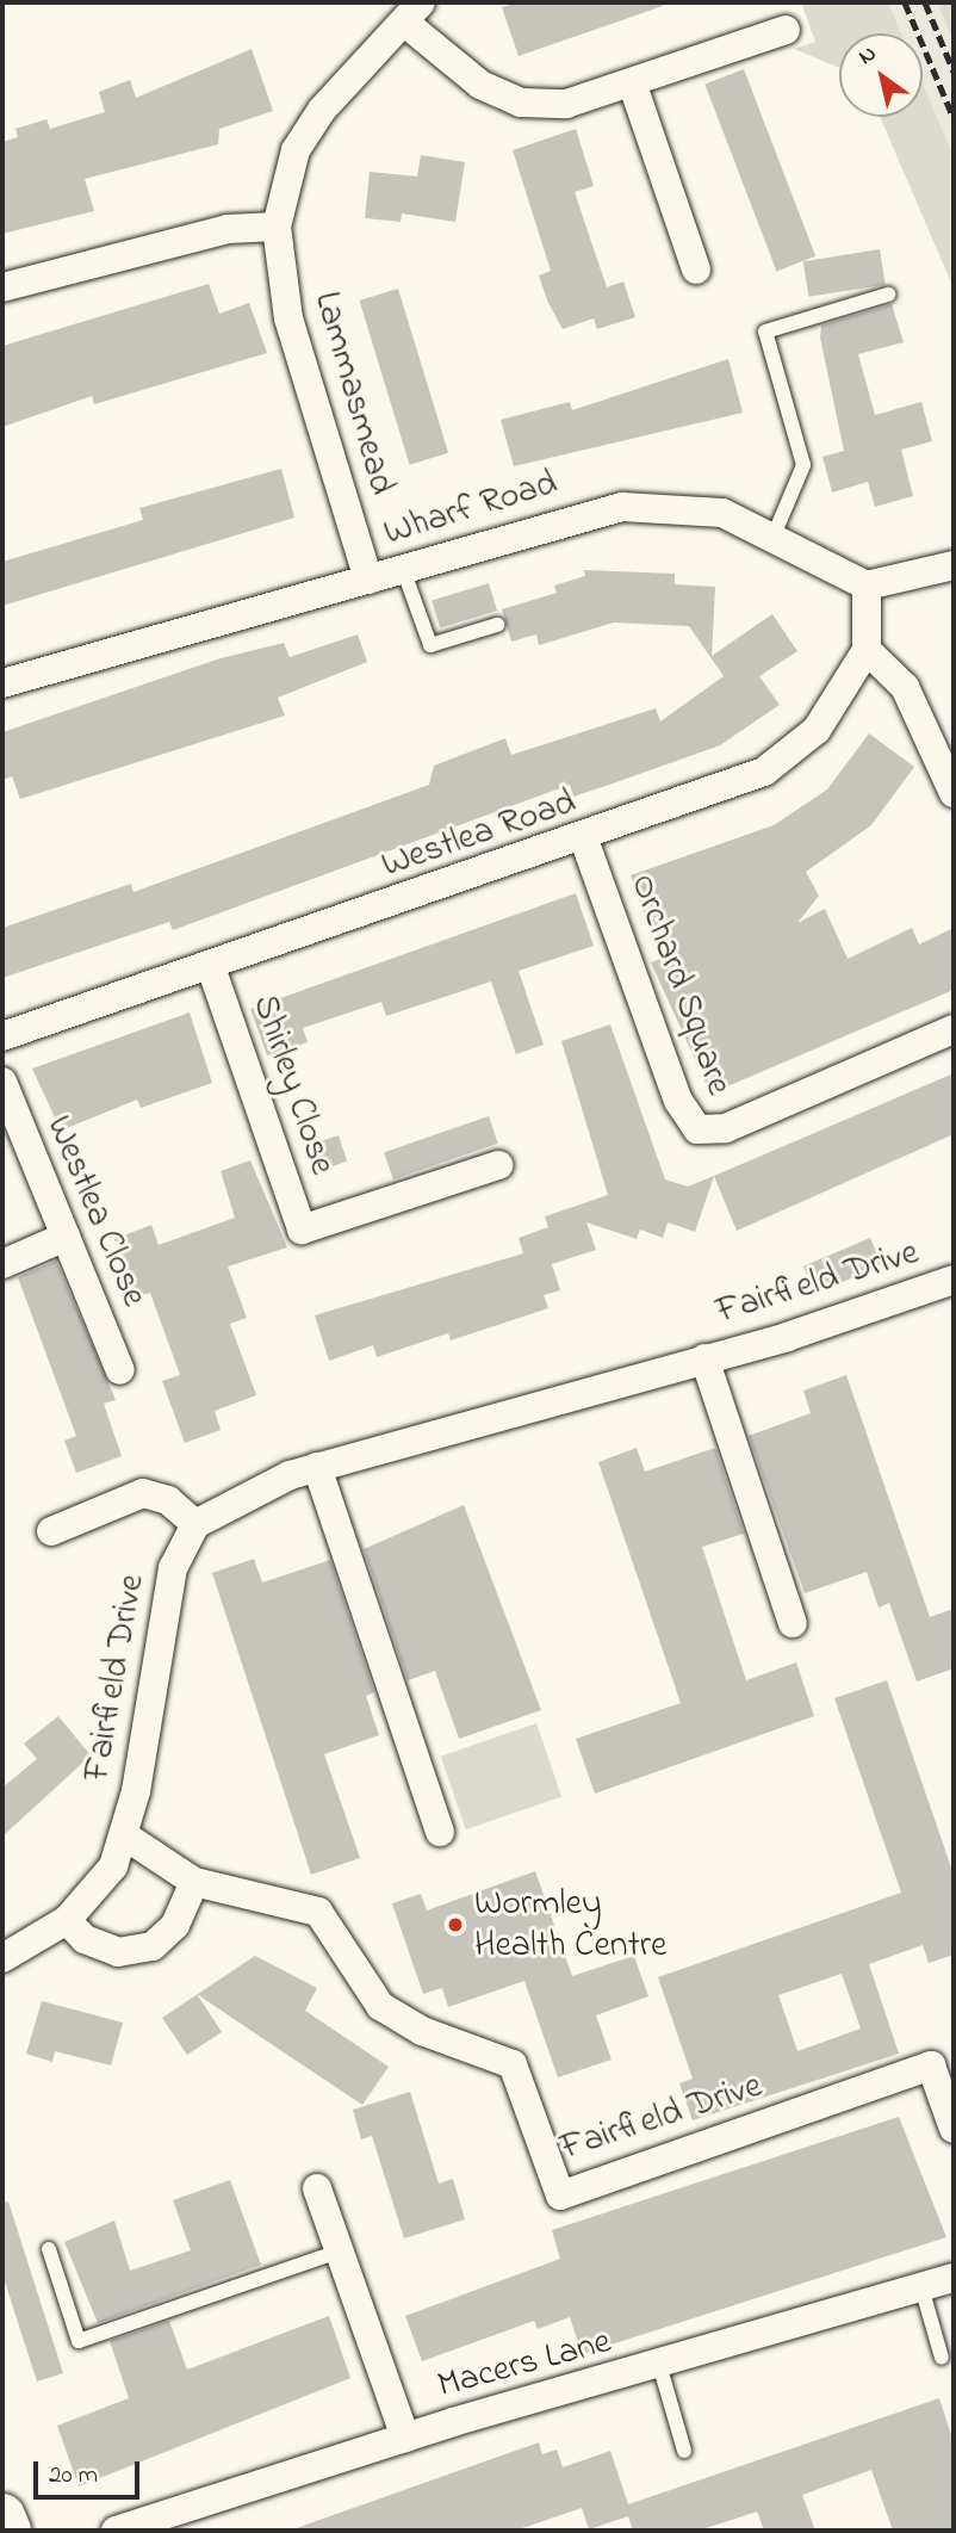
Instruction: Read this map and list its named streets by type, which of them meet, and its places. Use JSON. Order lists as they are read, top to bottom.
{
  "streets": {
    "street": [
      "Lammasmead",
      "Wharf Road",
      "Westlea Road",
      "Orchard Square",
      "Shirley Close",
      "Westlea Close",
      "Fairfield Drive",
      "Macers Lane"
    ]
  },
  "crossings": [
    ["Lammasmead", "Wharf Road"],
    ["Westlea Road", "Orchard Square"],
    ["Westlea Road", "Shirley Close"]
  ],
  "places": ["Wormley Health Centre"],
  "scale_bar": "20 m",
  "north": "top left"
}
